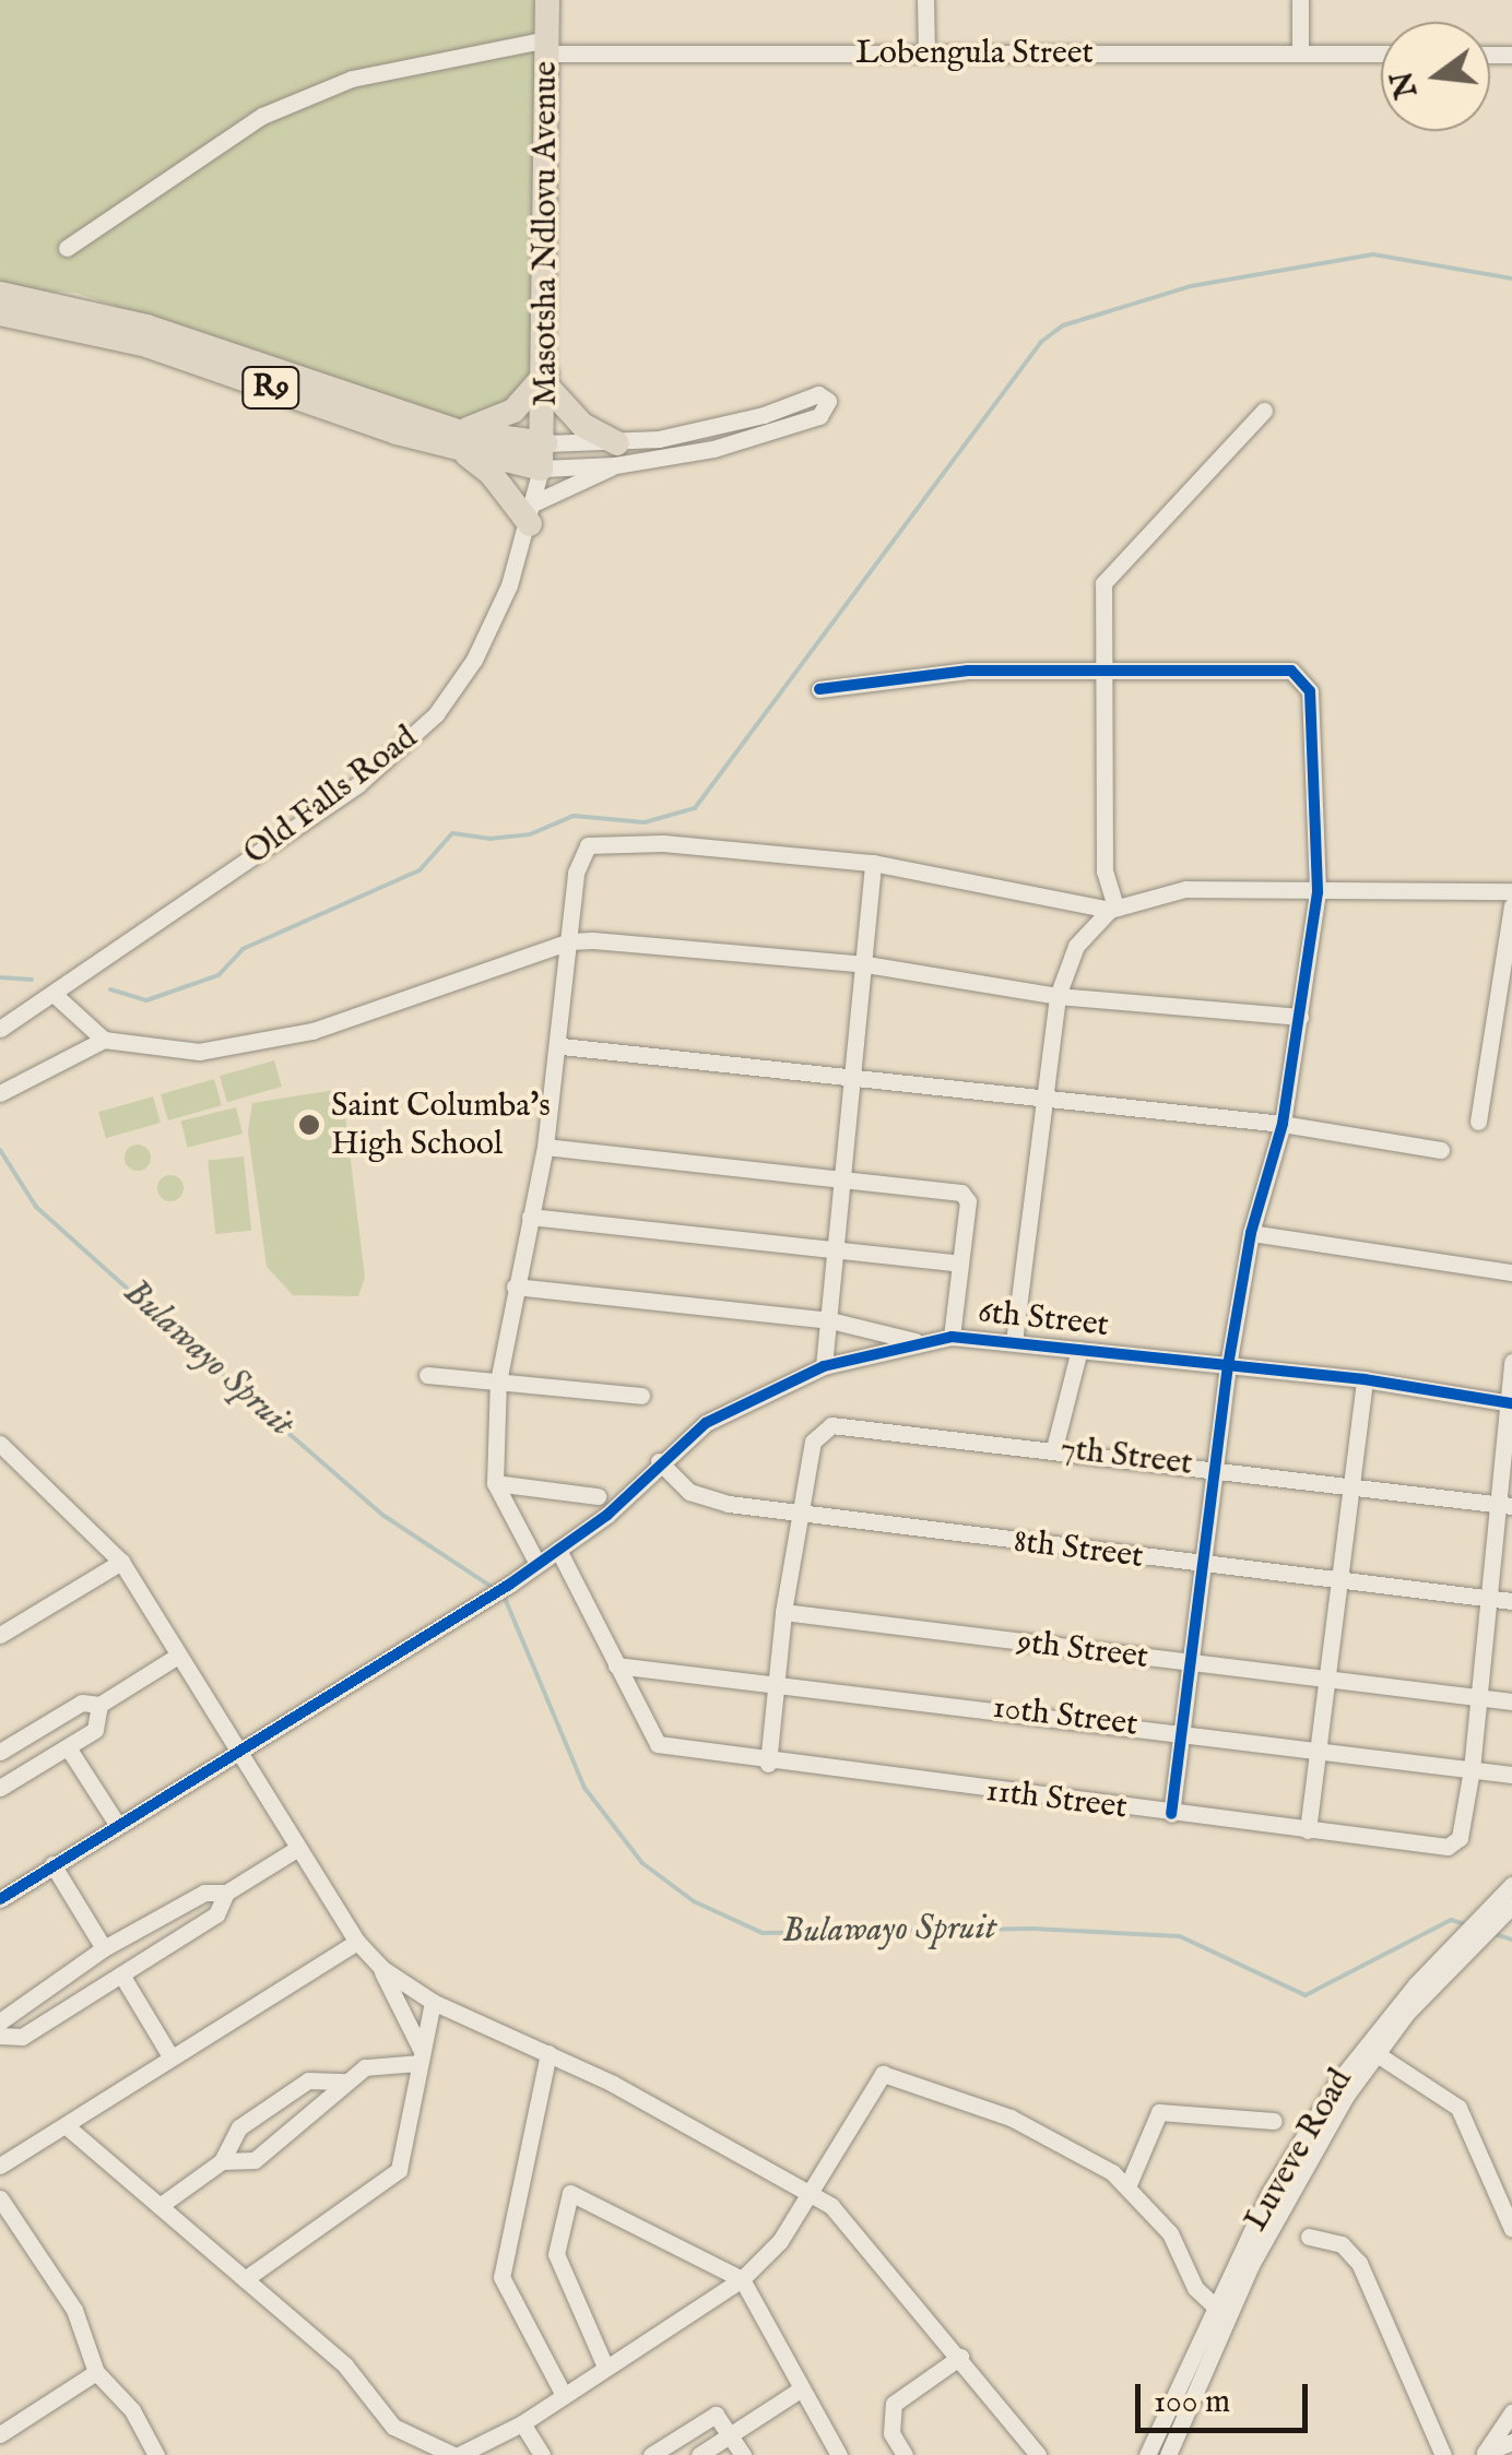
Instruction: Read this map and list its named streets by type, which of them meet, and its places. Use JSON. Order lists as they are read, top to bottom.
{
  "streets": {
    "highway": ["Masotsha Ndlovu Avenue", "R9"],
    "street": [
      "Lobengula Street",
      "Old Falls Road",
      "6th Street",
      "7th Street",
      "8th Street",
      "9th Street",
      "10th Street",
      "11th Street",
      "Luveve Road"
    ]
  },
  "crossings": [
    ["Lobengula Street", "Masotsha Ndlovu Avenue"],
    ["Masotsha Ndlovu Avenue", "R9"],
    ["Masotsha Ndlovu Avenue", "Old Falls Road"],
    ["R9", "Old Falls Road"],
    ["6th Street", "8th Street"],
    ["7th Street", "8th Street"],
    ["10th Street", "11th Street"]
  ],
  "water": ["Bulawayo Spruit"],
  "places": ["Saint Columba's High School"],
  "scale_bar": "100 m",
  "north": "left"
}
